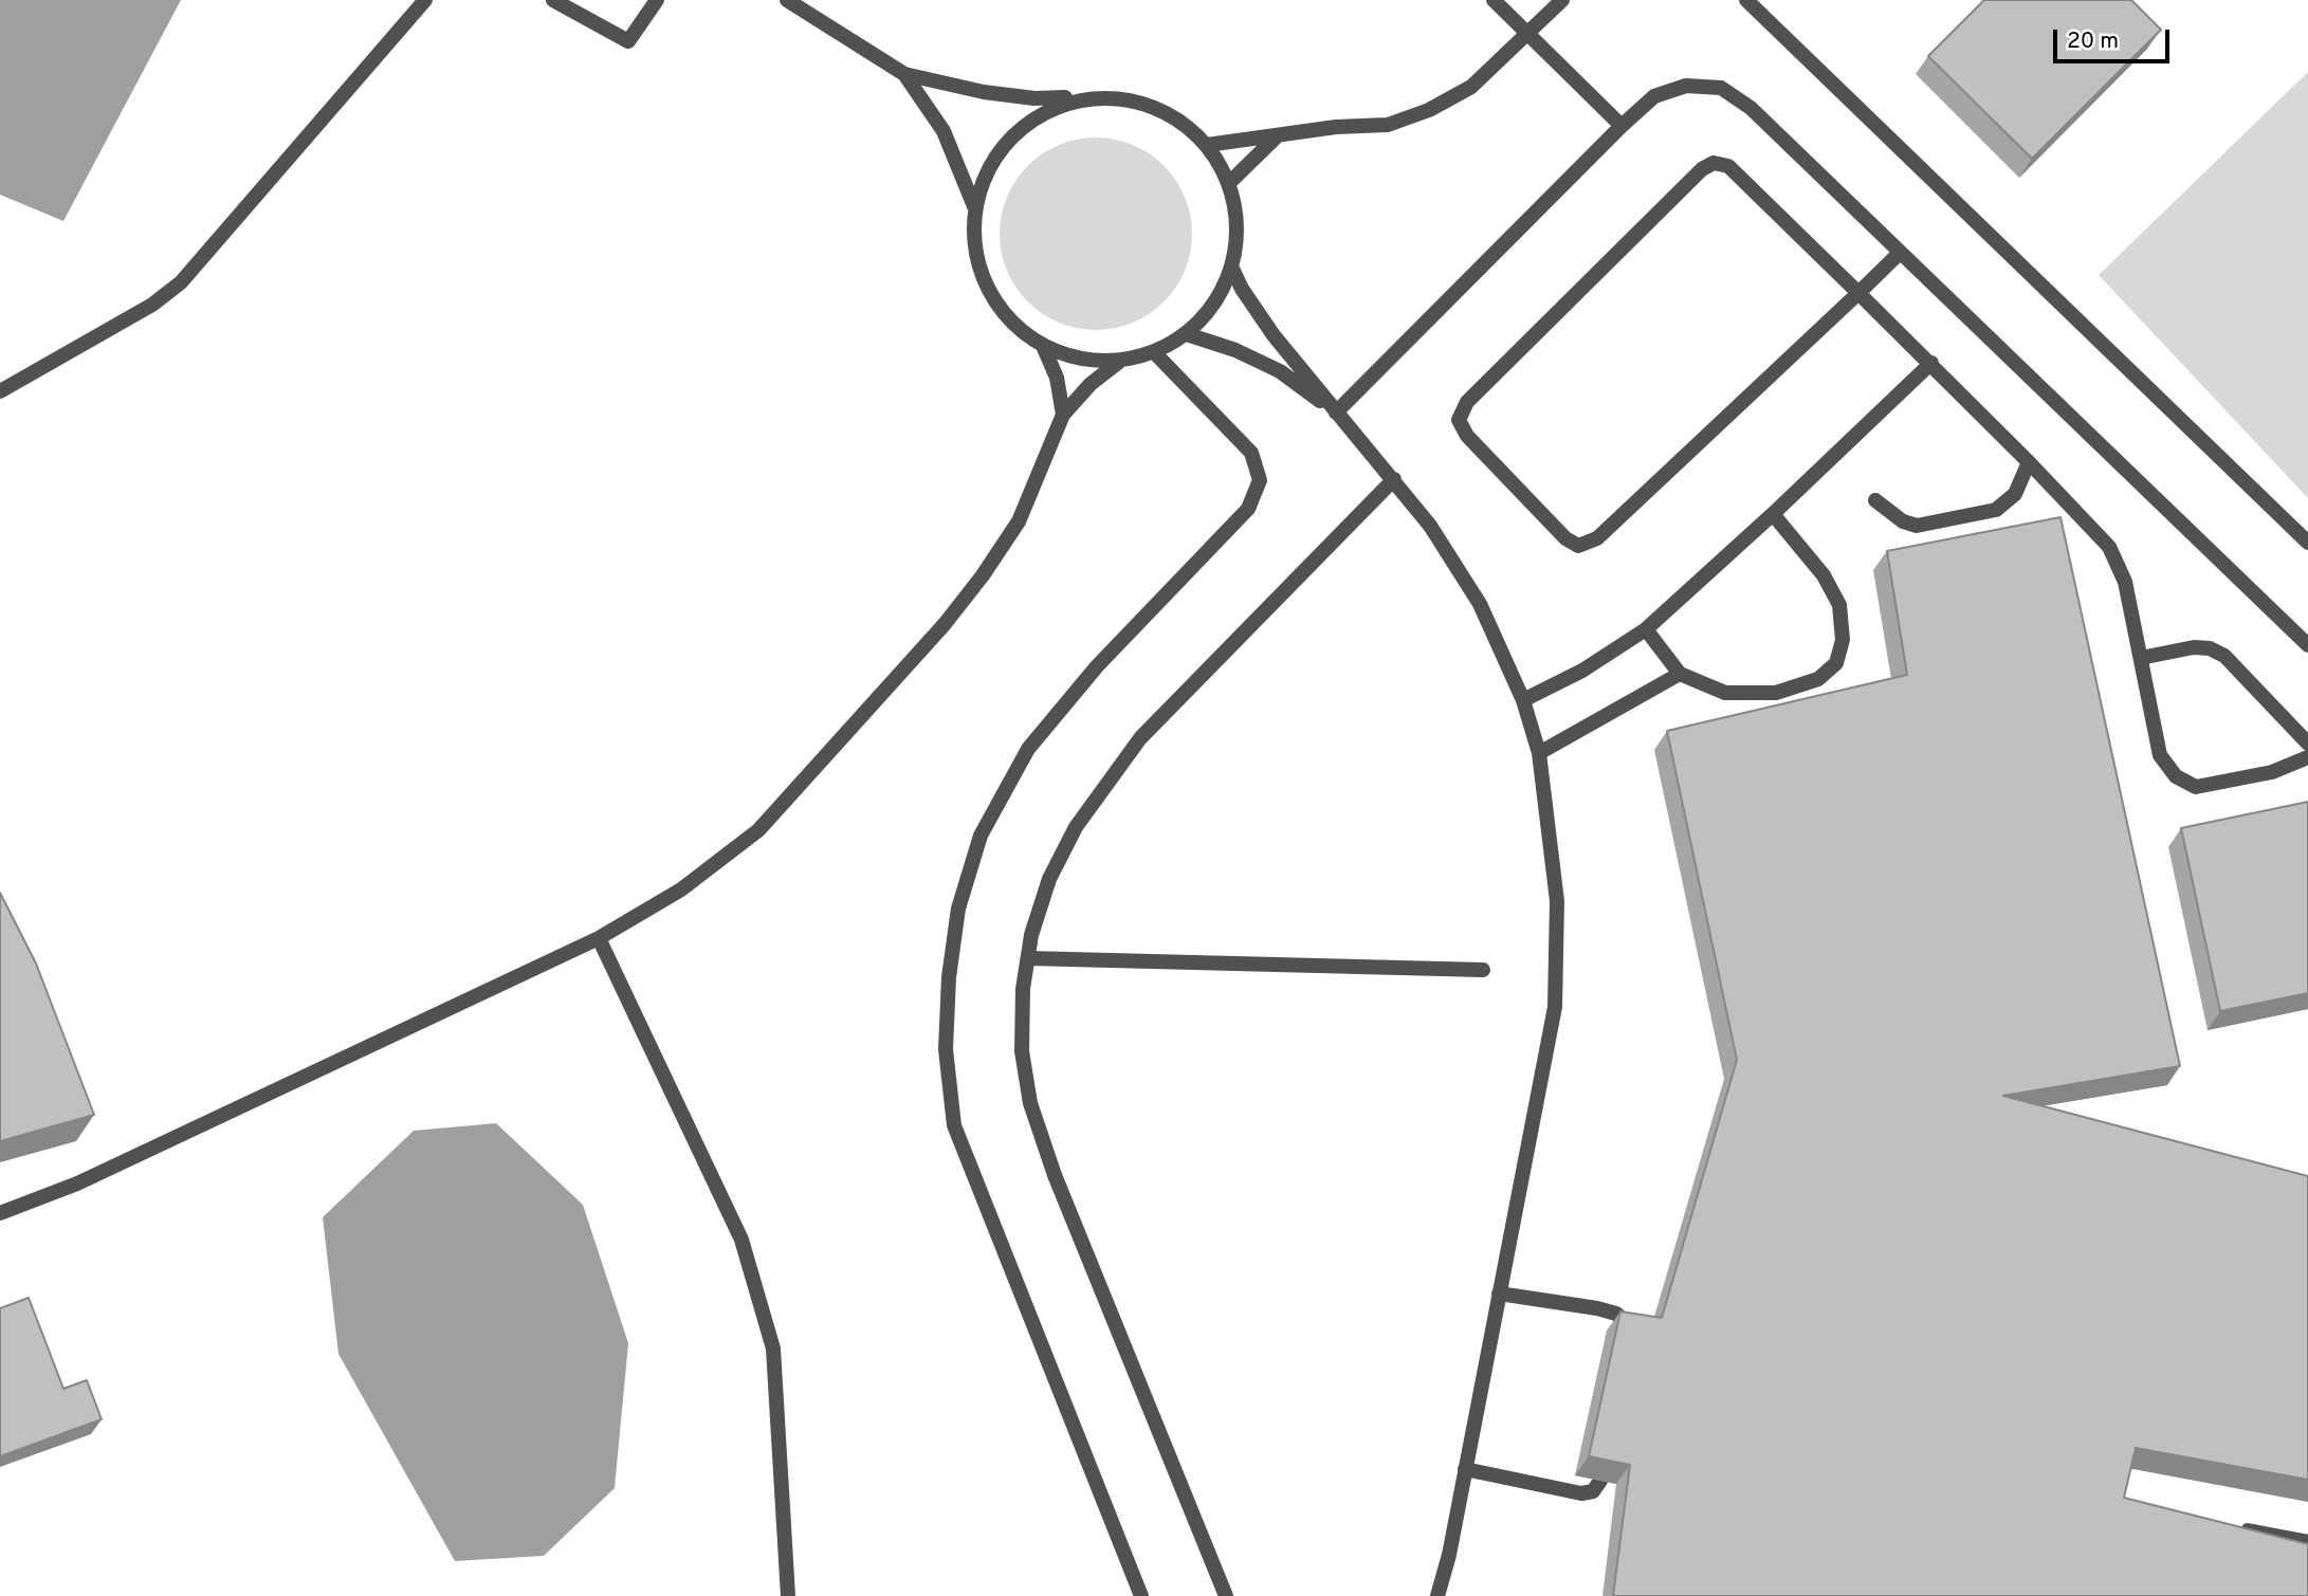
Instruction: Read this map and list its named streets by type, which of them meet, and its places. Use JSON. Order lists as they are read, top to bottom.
{
  "scale_bar": "20 m"
}
